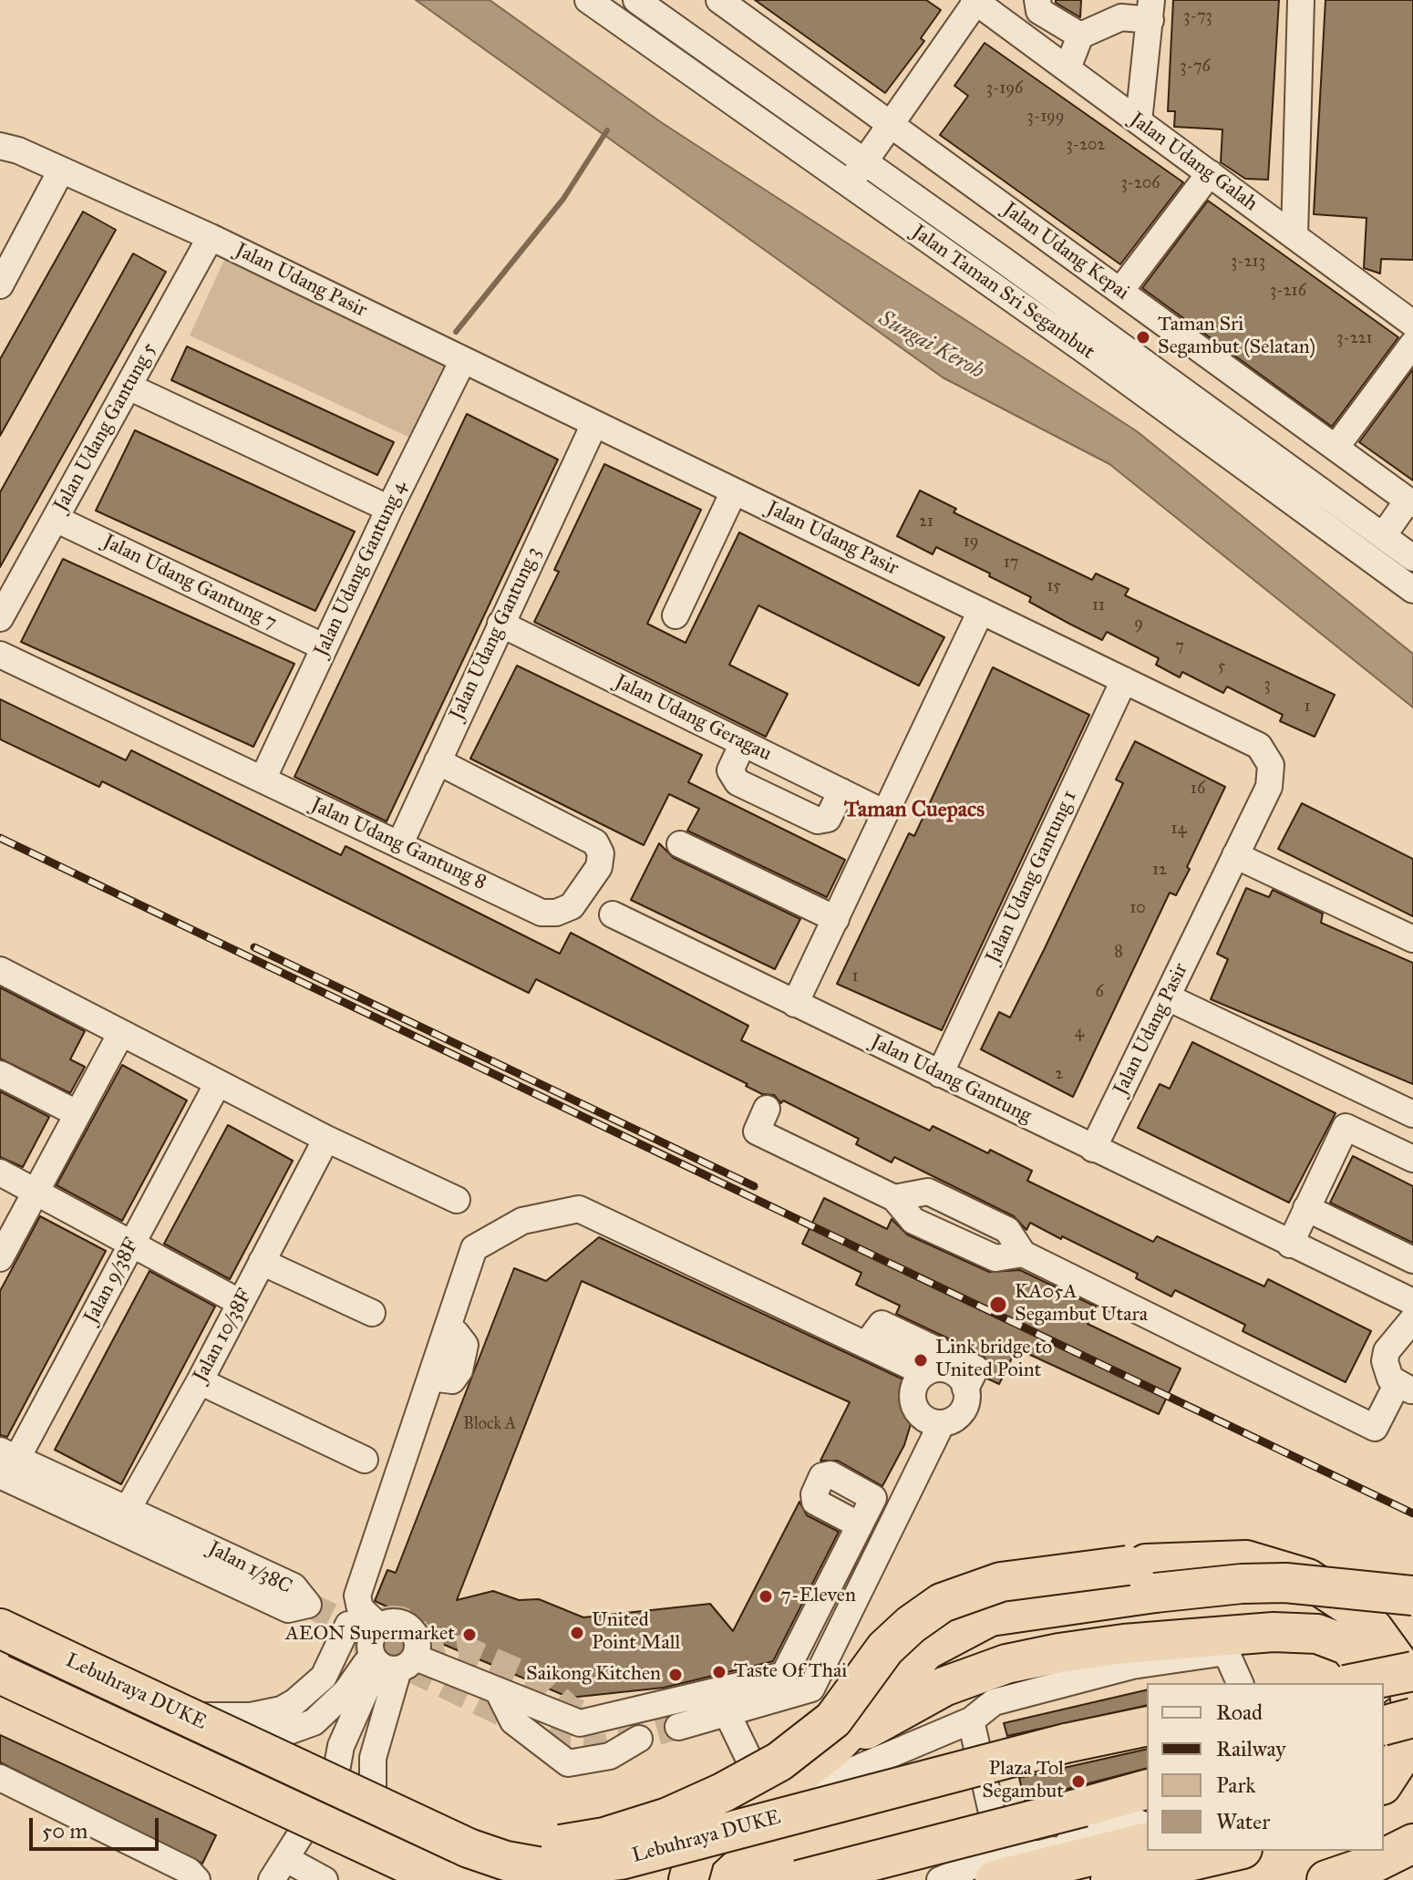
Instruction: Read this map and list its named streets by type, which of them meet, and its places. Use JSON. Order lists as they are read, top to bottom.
{
  "streets": {
    "highway": ["Lebuhraya DUKE"],
    "street": [
      "Jalan Udang Galah",
      "Jalan Udang Kepai",
      "Jalan Udang Pasir",
      "Jalan Taman Sri Segambut",
      "Jalan Udang Gantung 5",
      "Jalan Udang Gantung 4",
      "Jalan Udang Gantung 7",
      "Jalan Udang Gantung 3",
      "Jalan Udang Geragau",
      "Jalan Udang Gantung 8",
      "Jalan Udang Gantung 1",
      "Jalan Udang Gantung",
      "Jalan 9/38F",
      "Jalan 10/38F",
      "Jalan 1/38C"
    ]
  },
  "crossings": [
    ["Jalan Udang Pasir", "Jalan Udang Gantung 5"],
    ["Jalan Udang Pasir", "Jalan Udang Gantung 4"],
    ["Jalan Udang Pasir", "Jalan Udang Gantung 3"],
    ["Jalan Udang Pasir", "Jalan Udang Gantung 1"],
    ["Jalan Udang Pasir", "Jalan Udang Gantung"],
    ["Jalan Udang Gantung 5", "Jalan Udang Gantung 7"],
    ["Jalan Udang Gantung 4", "Jalan Udang Gantung 7"],
    ["Jalan Udang Gantung 4", "Jalan Udang Gantung 8"],
    ["Jalan Udang Gantung 3", "Jalan Udang Geragau"],
    ["Jalan Udang Gantung 3", "Jalan Udang Gantung 8"],
    ["Jalan Udang Gantung 1", "Jalan Udang Gantung"],
    ["Jalan 9/38F", "Jalan 1/38C"],
    ["Jalan 10/38F", "Jalan 1/38C"]
  ],
  "districts": ["Taman Cuepacs"],
  "water": ["Sungai Keroh"],
  "places": [
    "Taman Sri Segambut (Selatan)",
    "KA05A Segambut Utara",
    "Link bridge to United Point",
    "7-Eleven",
    "United Point Mall",
    "AEON Supermarket",
    "Taste Of Thai",
    "Saikong Kitchen",
    "Plaza Tol Segambut"
  ],
  "house_numbers": [
    "3-73",
    "3-76",
    "3-196",
    "3-199",
    "3-202",
    "3-206",
    "3-213",
    "3-216",
    "3-221",
    "21",
    "19",
    "17",
    "15",
    "11",
    "9",
    "7",
    "5",
    "3",
    "1",
    "16",
    "14",
    "12",
    "10",
    "8",
    "1",
    "6",
    "4",
    "2",
    "Block A"
  ],
  "legend": [
    "Road",
    "Railway",
    "Park",
    "Water"
  ],
  "scale_bar": "50 m"
}
